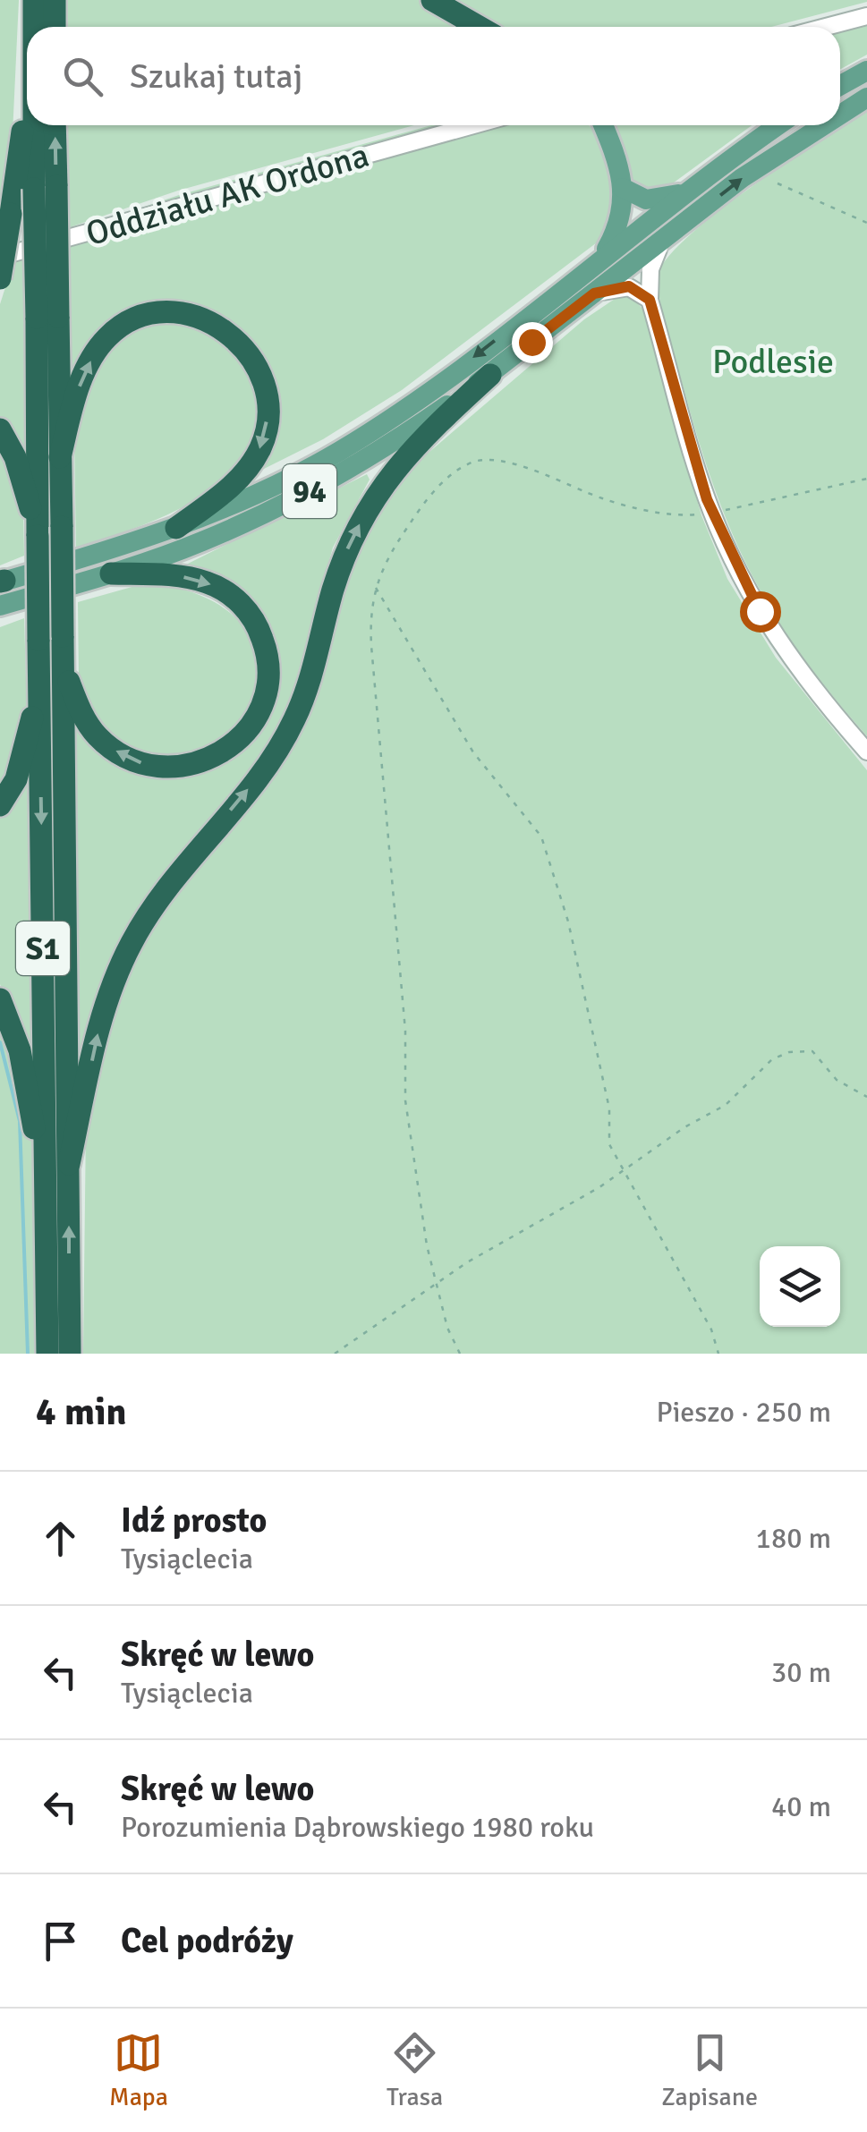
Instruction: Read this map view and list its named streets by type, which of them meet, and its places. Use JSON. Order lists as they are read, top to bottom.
{
  "streets": {
    "highway": ["S1"],
    "main road": ["94"],
    "street": ["Oddziału AK Ordona"]
  },
  "parks": ["Podlesie"],
  "page": {
    "search": "Szukaj tutaj",
    "heading": ["4 min", "Pieszo · 250 m"],
    "list": [
      ["Idź prosto", "Tysiąclecia", "180 m"],
      ["Skręć w lewo", "Tysiąclecia", "30 m"],
      ["Skręć w lewo", "Porozumienia Dąbrowskiego 1980 roku", "40 m"],
      "Cel podróży"
    ],
    "nav": ["Mapa", "Trasa", "Zapisane"]
  }
}
